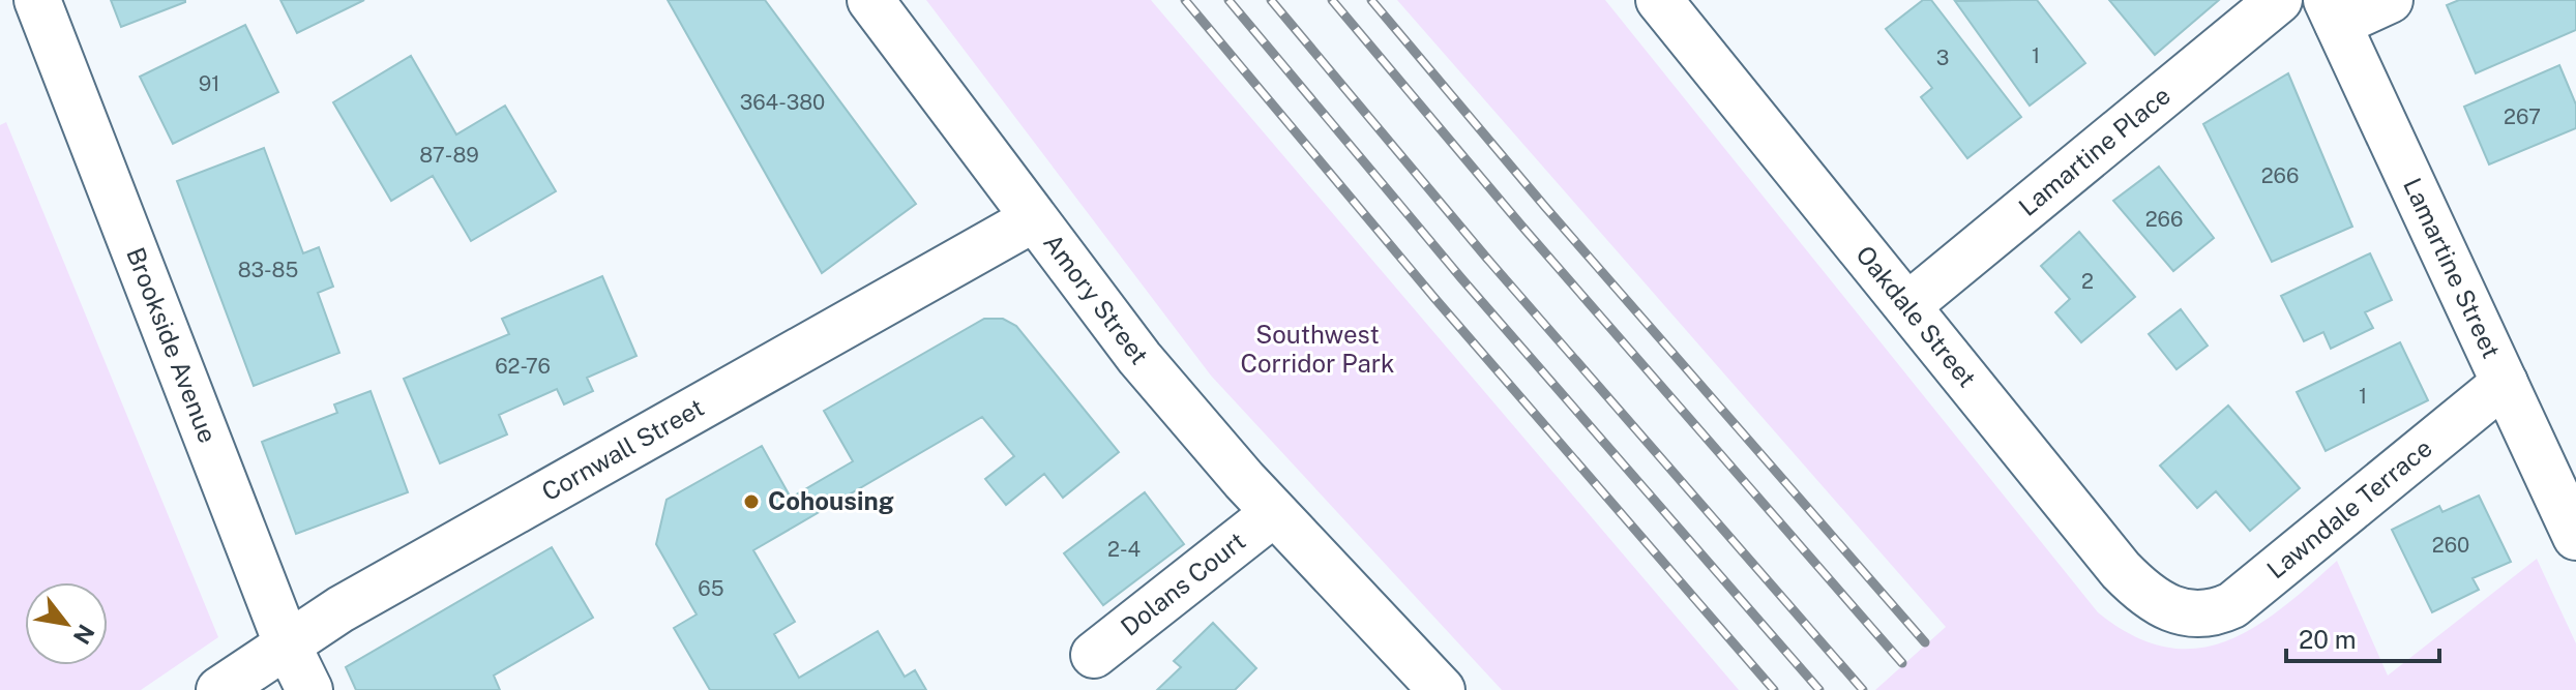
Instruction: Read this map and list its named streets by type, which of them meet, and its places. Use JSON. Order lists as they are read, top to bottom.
{
  "streets": {
    "street": [
      "Lamartine Place",
      "Lamartine Street",
      "Amory Street",
      "Oakdale Street",
      "Brookside Avenue",
      "Cornwall Street",
      "Lawndale Terrace",
      "Dolans Court"
    ]
  },
  "crossings": [
    ["Lamartine Place", "Oakdale Street"],
    ["Lamartine Street", "Lawndale Terrace"],
    ["Amory Street", "Cornwall Street"],
    ["Amory Street", "Dolans Court"],
    ["Oakdale Street", "Lawndale Terrace"],
    ["Brookside Avenue", "Cornwall Street"]
  ],
  "parks": ["Southwest Corridor Park"],
  "places": ["Cohousing"],
  "house_numbers": [
    "1",
    "3",
    "91",
    "364-380",
    "267",
    "87-89",
    "266",
    "266",
    "83-85",
    "2",
    "62-76",
    "1",
    "260",
    "2-4",
    "65"
  ],
  "scale_bar": "20 m",
  "north": "bottom right"
}
